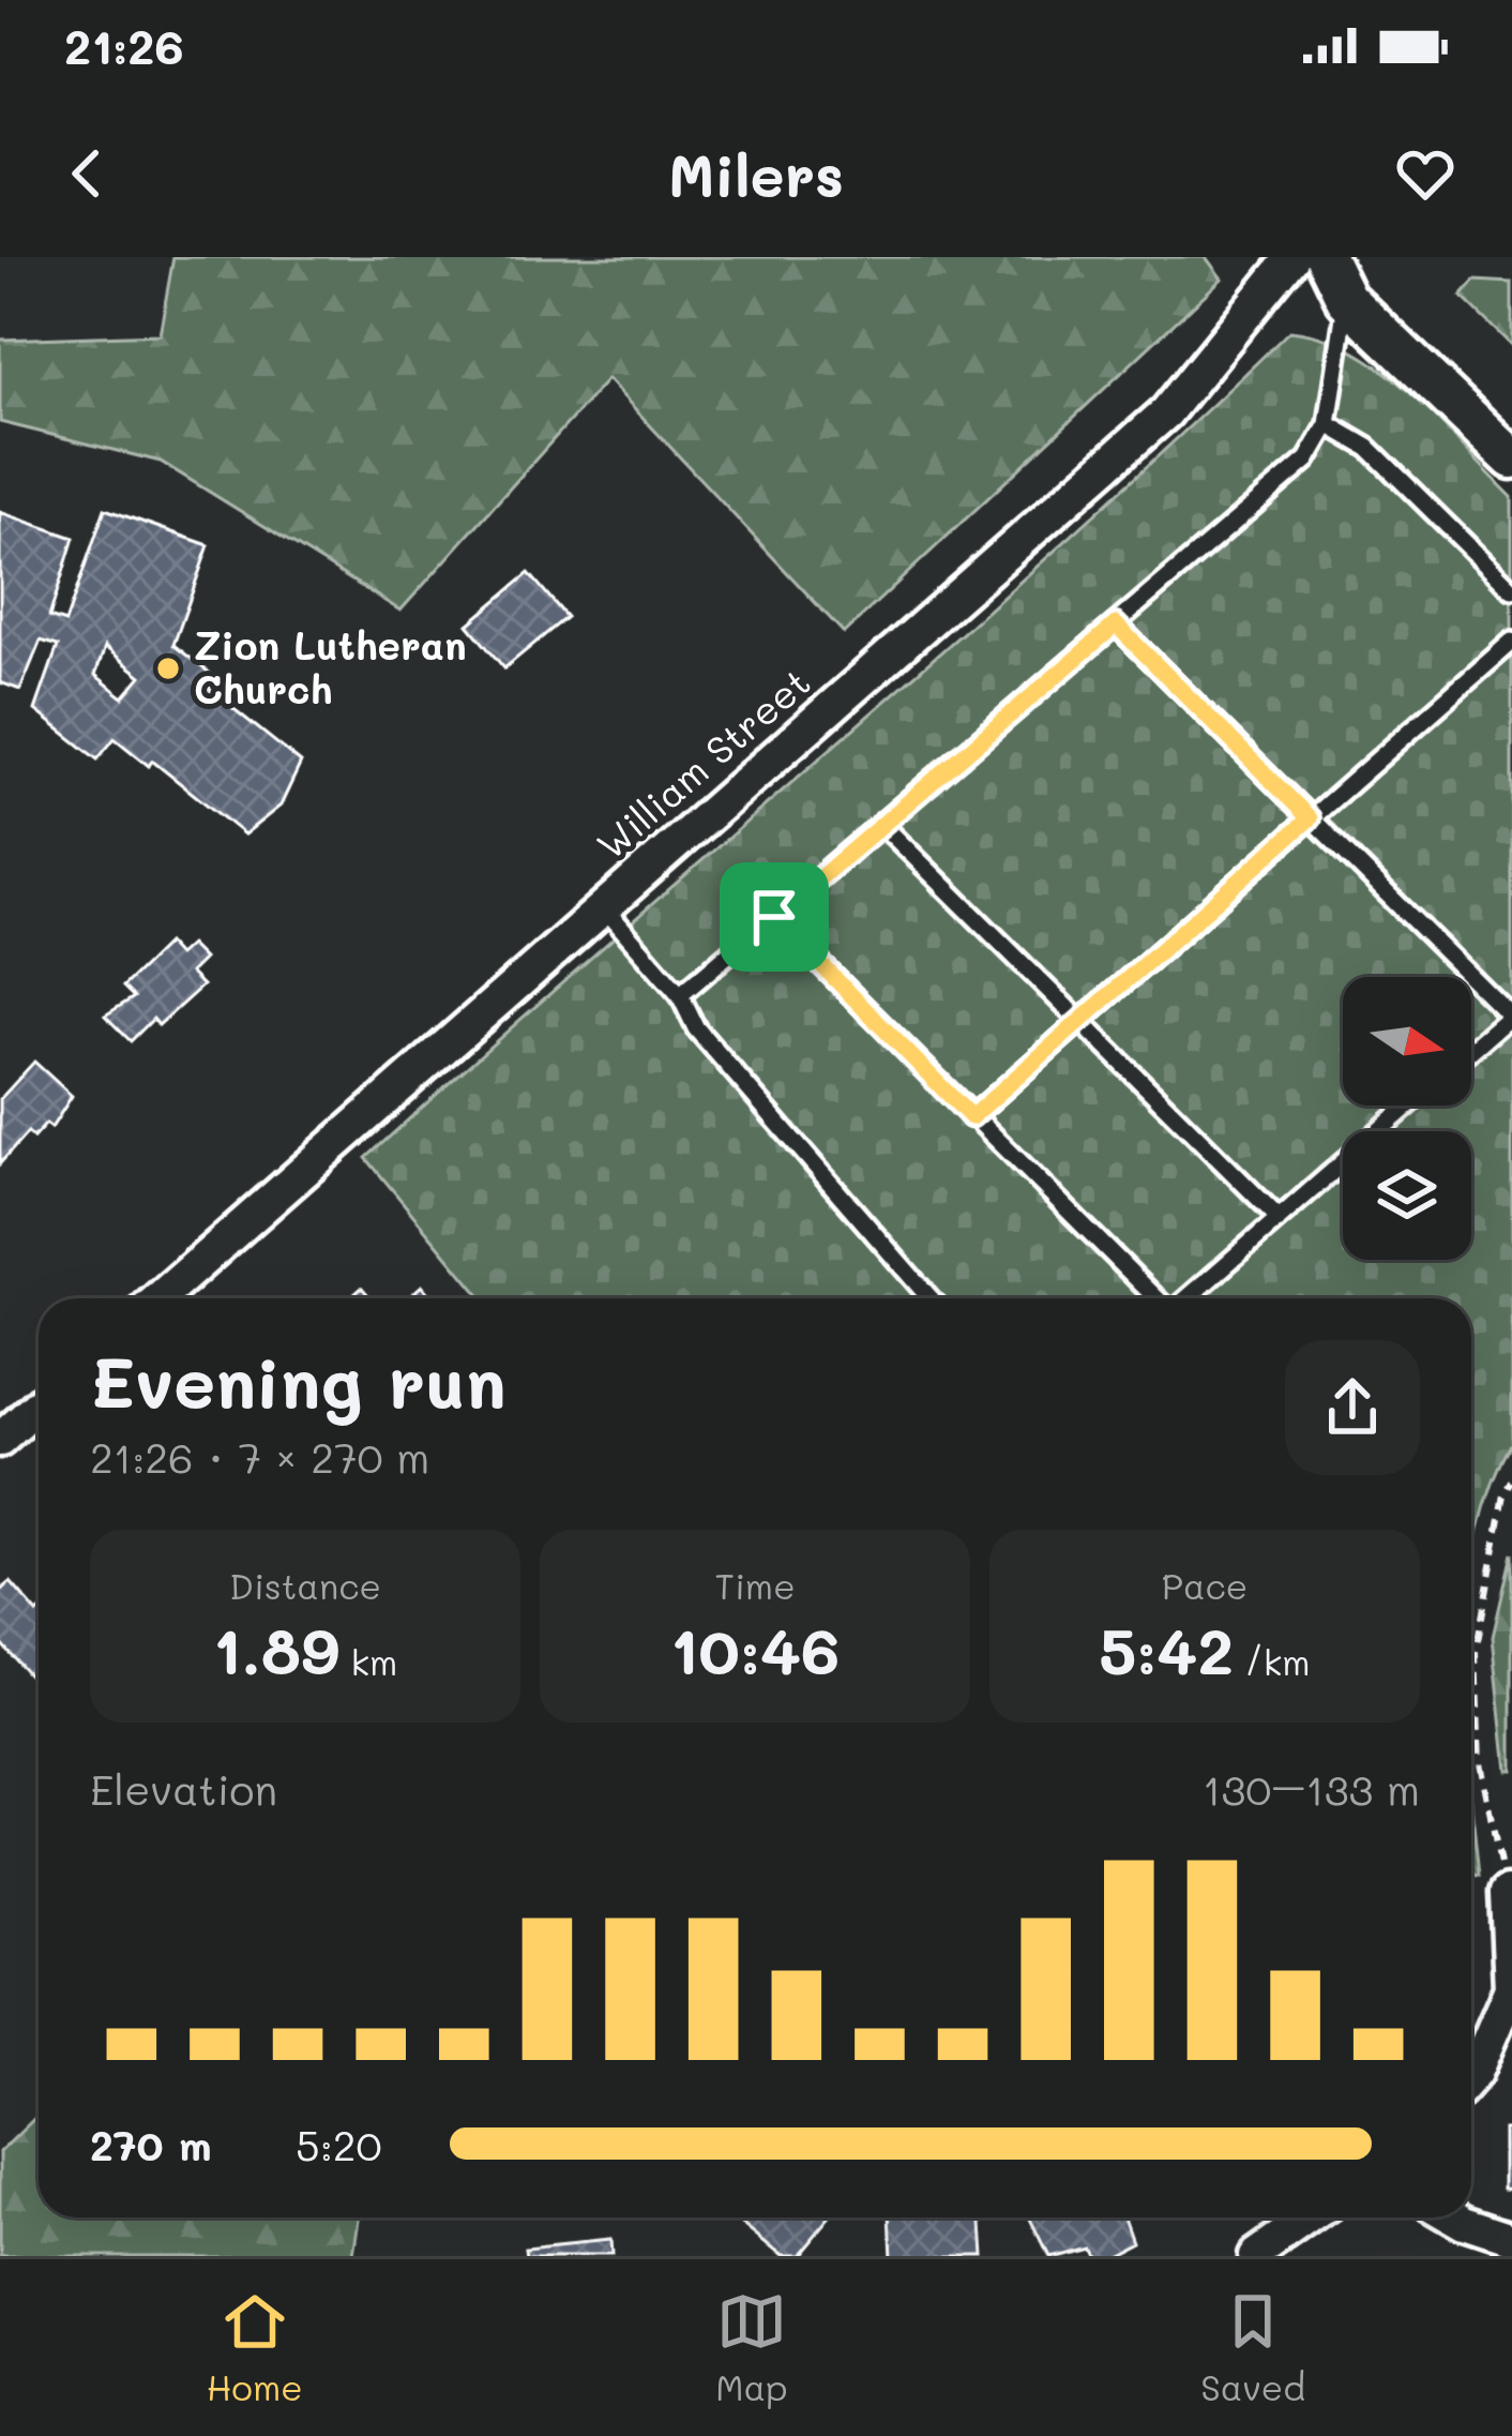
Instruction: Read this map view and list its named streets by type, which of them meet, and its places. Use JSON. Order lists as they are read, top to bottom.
{
  "streets": {
    "street": ["William Street"]
  },
  "places": ["Zion Lutheran Church"],
  "north": "right",
  "page": {
    "status": "21:26",
    "header": "Milers",
    "heading": ["Evening run", "21:26 · 7 × 270 m"],
    "stats": [
      ["Distance", "1.89 km"],
      ["Time", "10:46"],
      ["Pace", "5:42 /km"]
    ],
    "chart": ["Elevation", "130–133 m"],
    "list": [
      {
        "name": "270 m",
        "note": "5:20"
      }
    ],
    "tabs": ["Home", "Map", "Saved"]
  }
}
